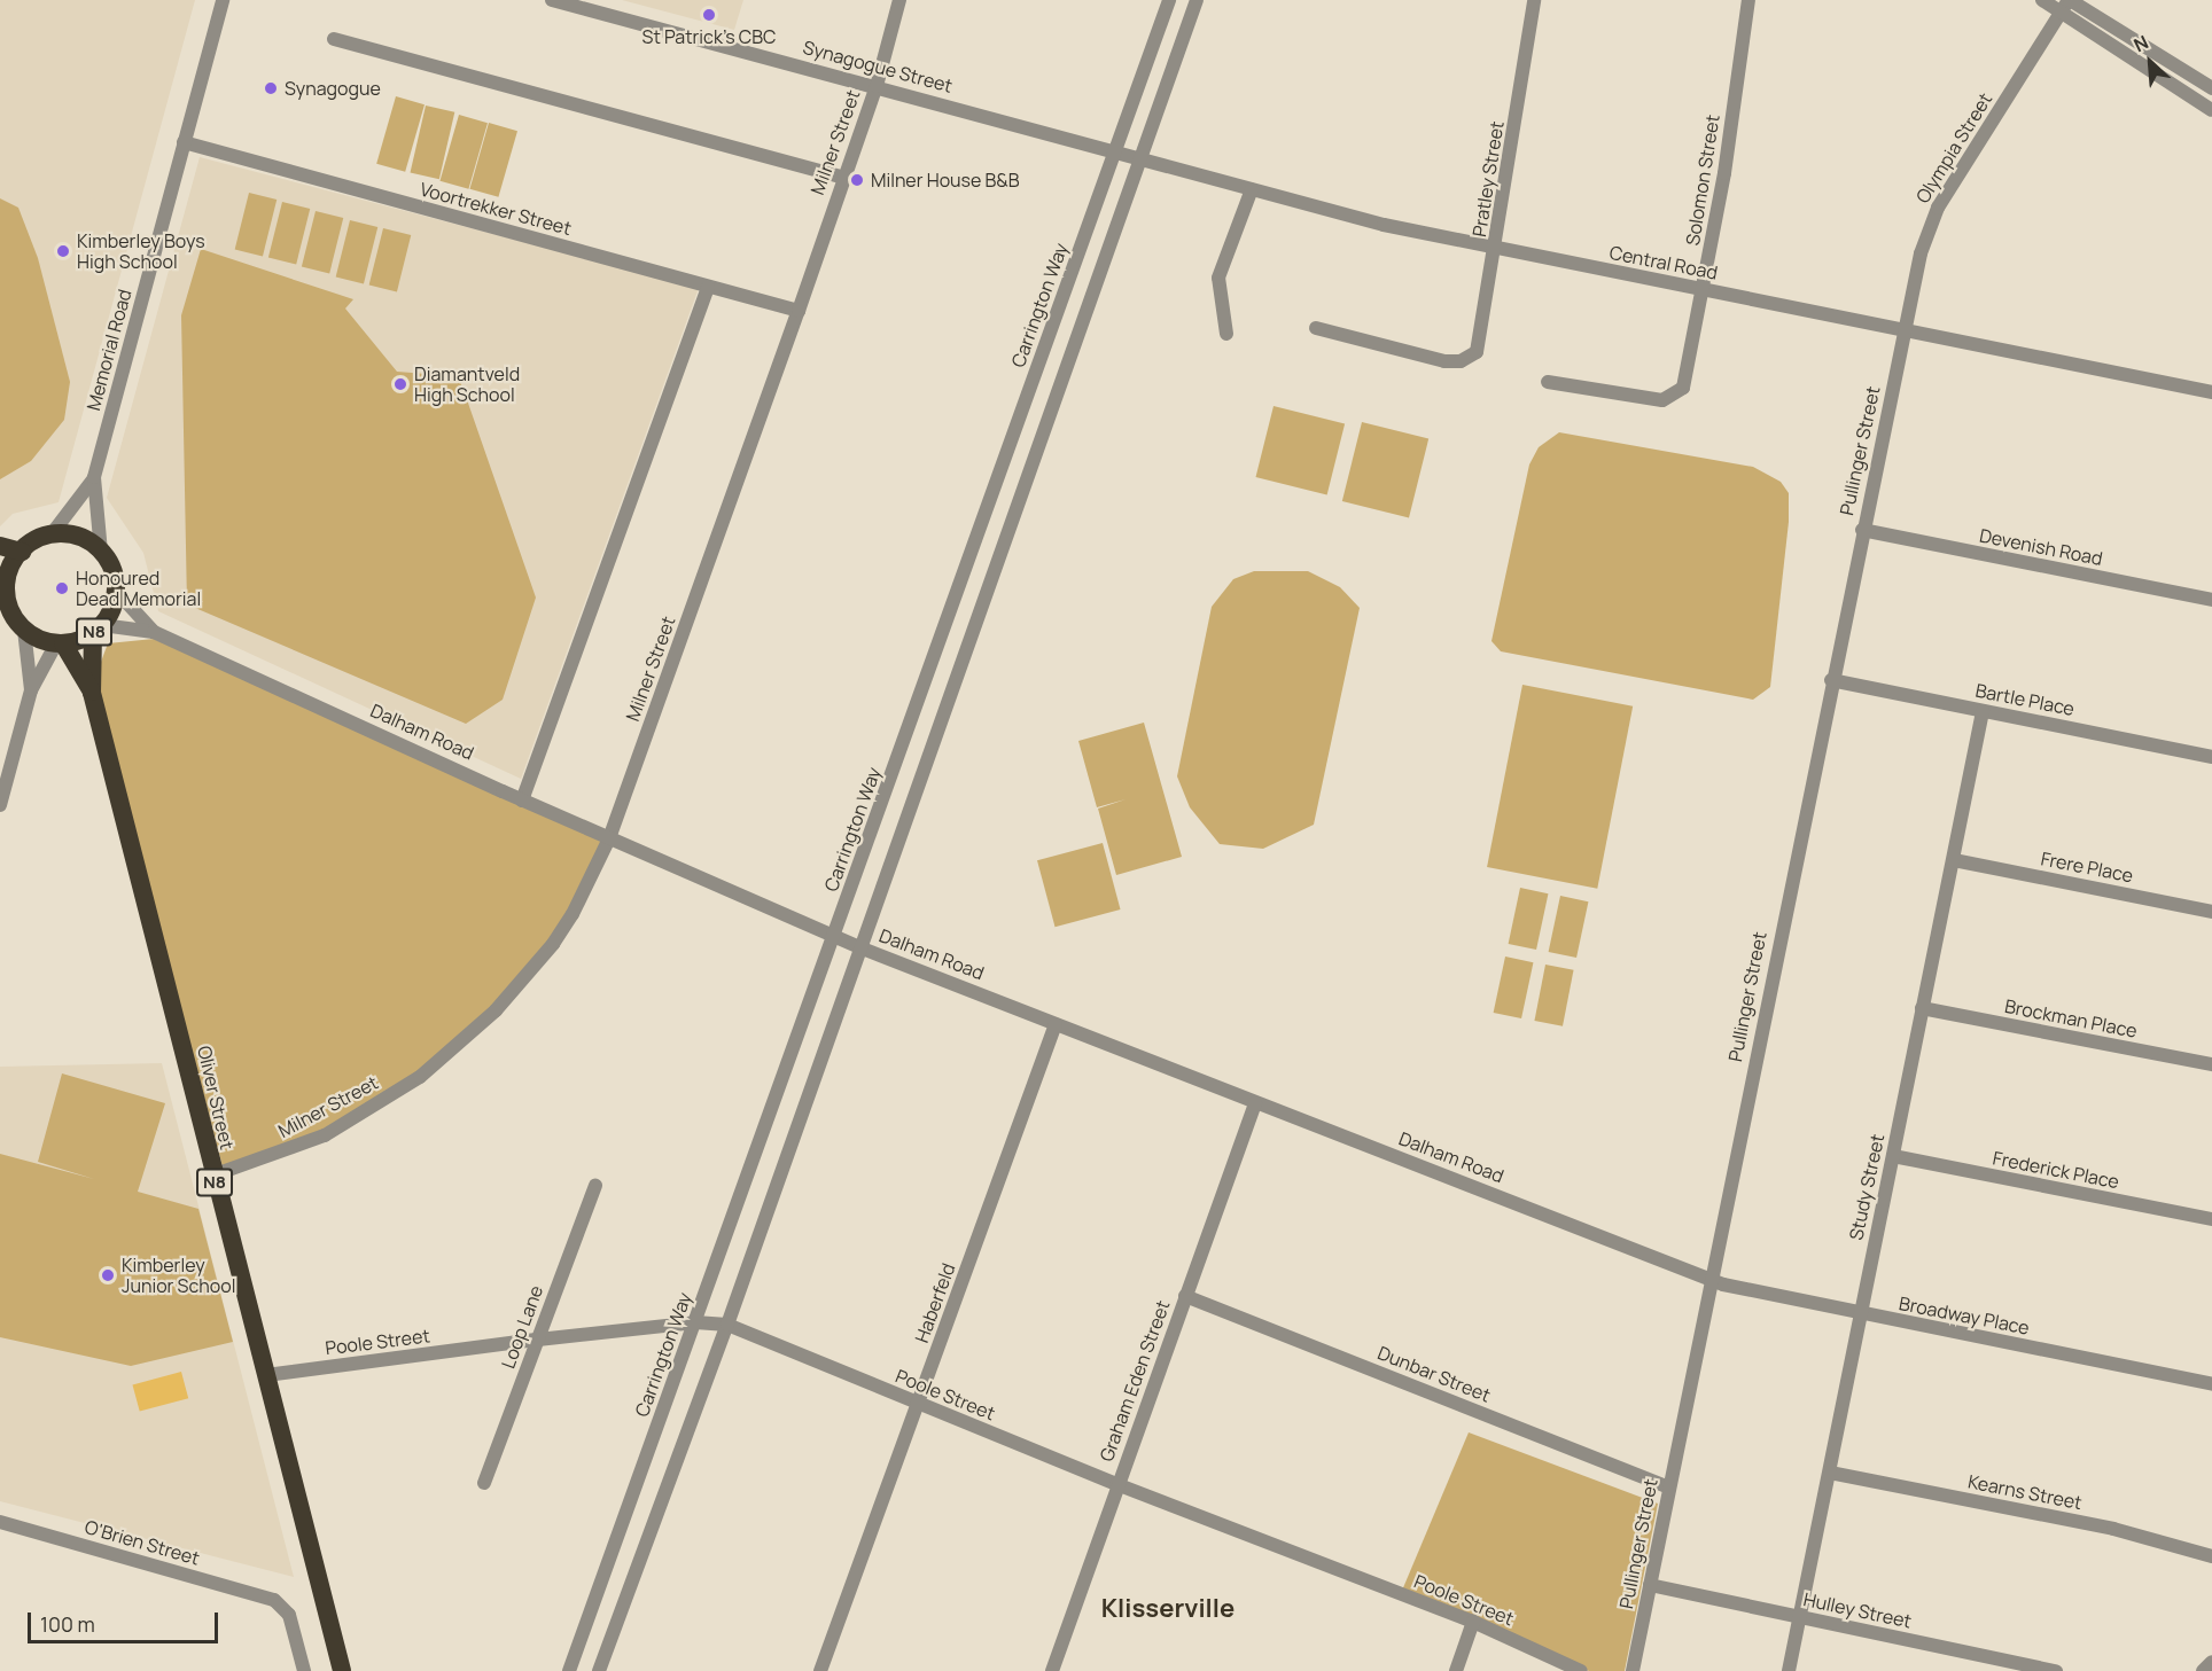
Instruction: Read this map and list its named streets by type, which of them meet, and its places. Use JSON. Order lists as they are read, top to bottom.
{
  "streets": {
    "highway": ["N8", "Oliver Street"],
    "street": [
      "Synagogue Street",
      "Milner Street",
      "Olympia Street",
      "Pratley Street",
      "Solomon Street",
      "Voortrekker Street",
      "Central Road",
      "Carrington Way",
      "Memorial Road",
      "Pullinger Street",
      "Devenish Road",
      "Bartle Place",
      "Dalham Road",
      "Frere Place",
      "Brockman Place",
      "Frederick Place",
      "Study Street",
      "Haberfeld",
      "Broadway Place",
      "Loop Lane",
      "Poole Street",
      "Dunbar Street",
      "Graham Eden Street",
      "Kearns Street",
      "O'Brien Street",
      "Hulley Street"
    ]
  },
  "crossings": [
    ["Synagogue Street", "Milner Street"],
    ["Synagogue Street", "Central Road"],
    ["Synagogue Street", "Carrington Way"],
    ["Milner Street", "Voortrekker Street"],
    ["Milner Street", "Dalham Road"],
    ["Milner Street", "Oliver Street"],
    ["Olympia Street", "Central Road"],
    ["Olympia Street", "Pullinger Street"],
    ["Pratley Street", "Central Road"],
    ["Solomon Street", "Central Road"],
    ["Voortrekker Street", "Memorial Road"],
    ["Central Road", "Carrington Way"],
    ["Central Road", "Pullinger Street"],
    ["Carrington Way", "Dalham Road"],
    ["Carrington Way", "Poole Street"],
    ["Memorial Road", "N8"],
    ["Memorial Road", "Dalham Road"],
    ["Memorial Road", "Oliver Street"],
    ["Pullinger Street", "Devenish Road"],
    ["Pullinger Street", "Bartle Place"],
    ["Pullinger Street", "Dalham Road"],
    ["Pullinger Street", "Broadway Place"],
    ["Pullinger Street", "Dunbar Street"],
    ["Pullinger Street", "Hulley Street"],
    ["N8", "Dalham Road"],
    ["N8", "Oliver Street"],
    ["Bartle Place", "Study Street"],
    ["Dalham Road", "Oliver Street"],
    ["Dalham Road", "Haberfeld"],
    ["Dalham Road", "Broadway Place"],
    ["Dalham Road", "Graham Eden Street"],
    ["Frere Place", "Study Street"],
    ["Brockman Place", "Study Street"],
    ["Oliver Street", "Poole Street"],
    ["Frederick Place", "Study Street"],
    ["Study Street", "Broadway Place"],
    ["Study Street", "Kearns Street"],
    ["Study Street", "Hulley Street"],
    ["Haberfeld", "Poole Street"],
    ["Loop Lane", "Poole Street"],
    ["Poole Street", "Graham Eden Street"],
    ["Dunbar Street", "Graham Eden Street"]
  ],
  "districts": ["Klisserville"],
  "places": [
    "St Patrick's CBC",
    "Synagogue",
    "Milner House B&B",
    "Kimberley Boys High School",
    "Diamantveld High School",
    "Honoured Dead Memorial",
    "Kimberley Junior School"
  ],
  "scale_bar": "100 m",
  "north": "top left"
}
